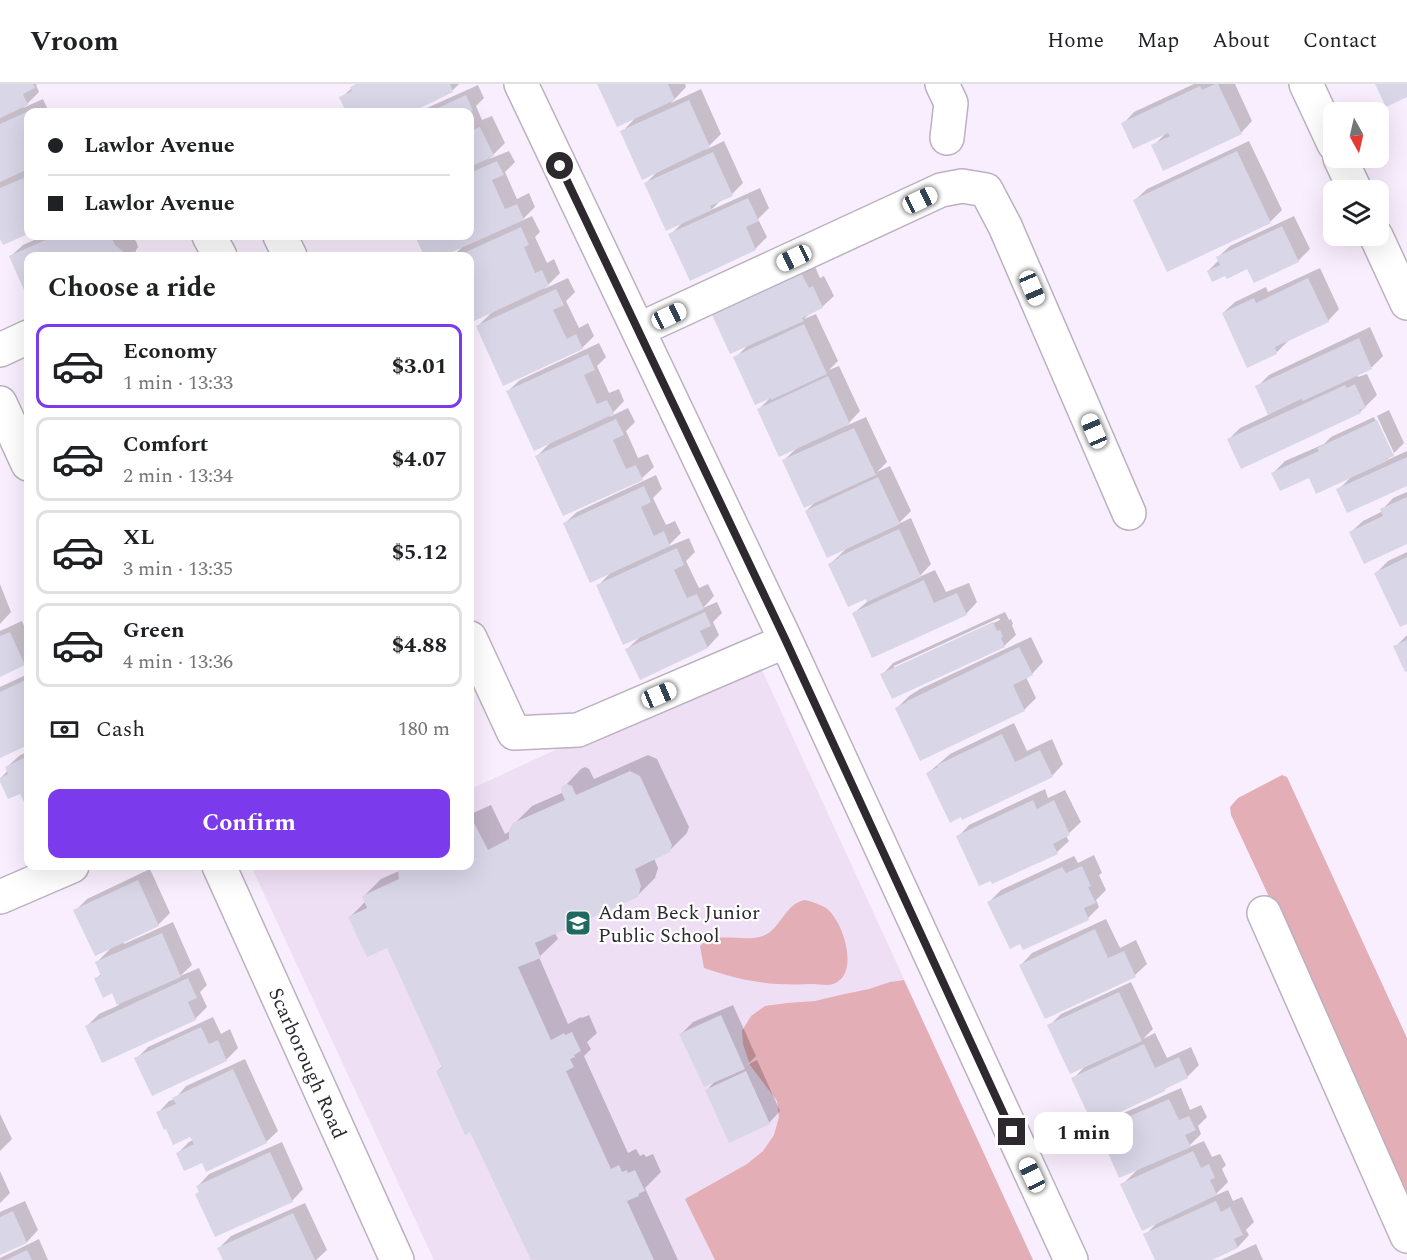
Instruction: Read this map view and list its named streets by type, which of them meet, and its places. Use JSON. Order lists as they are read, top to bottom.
{
  "streets": {
    "street": ["Scarborough Road"]
  },
  "places": {
    "school or university": ["Adam Beck Junior Public School"]
  },
  "north": "bottom",
  "page": {
    "header": "Vroom",
    "nav": [
      "Home",
      "Map",
      "About",
      "Contact"
    ],
    "banner": ["Lawlor Avenue", "Lawlor Avenue"],
    "heading": "Choose a ride",
    "list": [
      {
        "name": "Economy",
        "note": "1 min · 13:33",
        "value": "$3.01"
      },
      {
        "name": "Comfort",
        "note": "2 min · 13:34",
        "value": "$4.07"
      },
      {
        "name": "XL",
        "note": "3 min · 13:35",
        "value": "$5.12"
      },
      {
        "name": "Green",
        "note": "4 min · 13:36",
        "value": "$4.88"
      }
    ],
    "pay": ["Cash", "180 m"],
    "buttons": "Confirm",
    "bubble": "1 min"
  }
}
